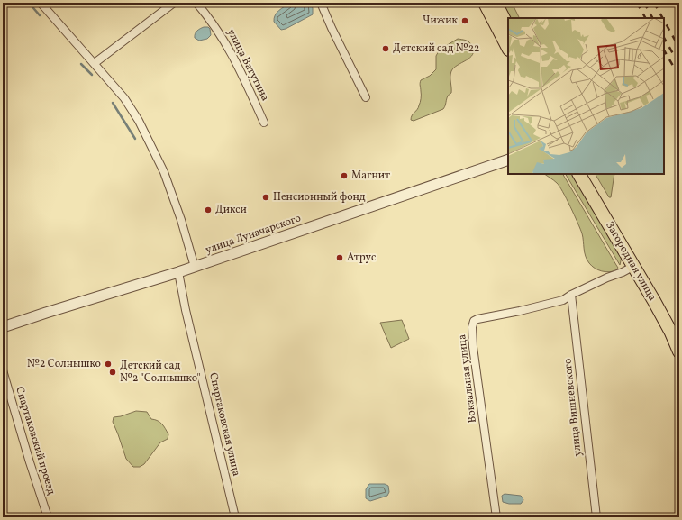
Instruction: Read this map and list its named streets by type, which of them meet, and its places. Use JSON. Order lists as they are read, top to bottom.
{
  "streets": {
    "highway": ["Загородная улица"],
    "street": [
      "улица Ватутина",
      "улица Луначарского",
      "Вокзальная улица",
      "улица Вишневского",
      "Спартаковская улица",
      "Спартаковский проезд"
    ]
  },
  "crossings": [
    ["улица Луначарского", "Спартаковская улица"],
    ["Загородная улица", "Вокзальная улица"],
    ["Вокзальная улица", "улица Вишневского"]
  ],
  "places": [
    "Чижик",
    "Детский сад №22",
    "Магнит",
    "Пенсионный фонд",
    "Дикси",
    "Атрус",
    "№2 Солнышко",
    "Детский сад №2 \"Солнышко\""
  ]
}
